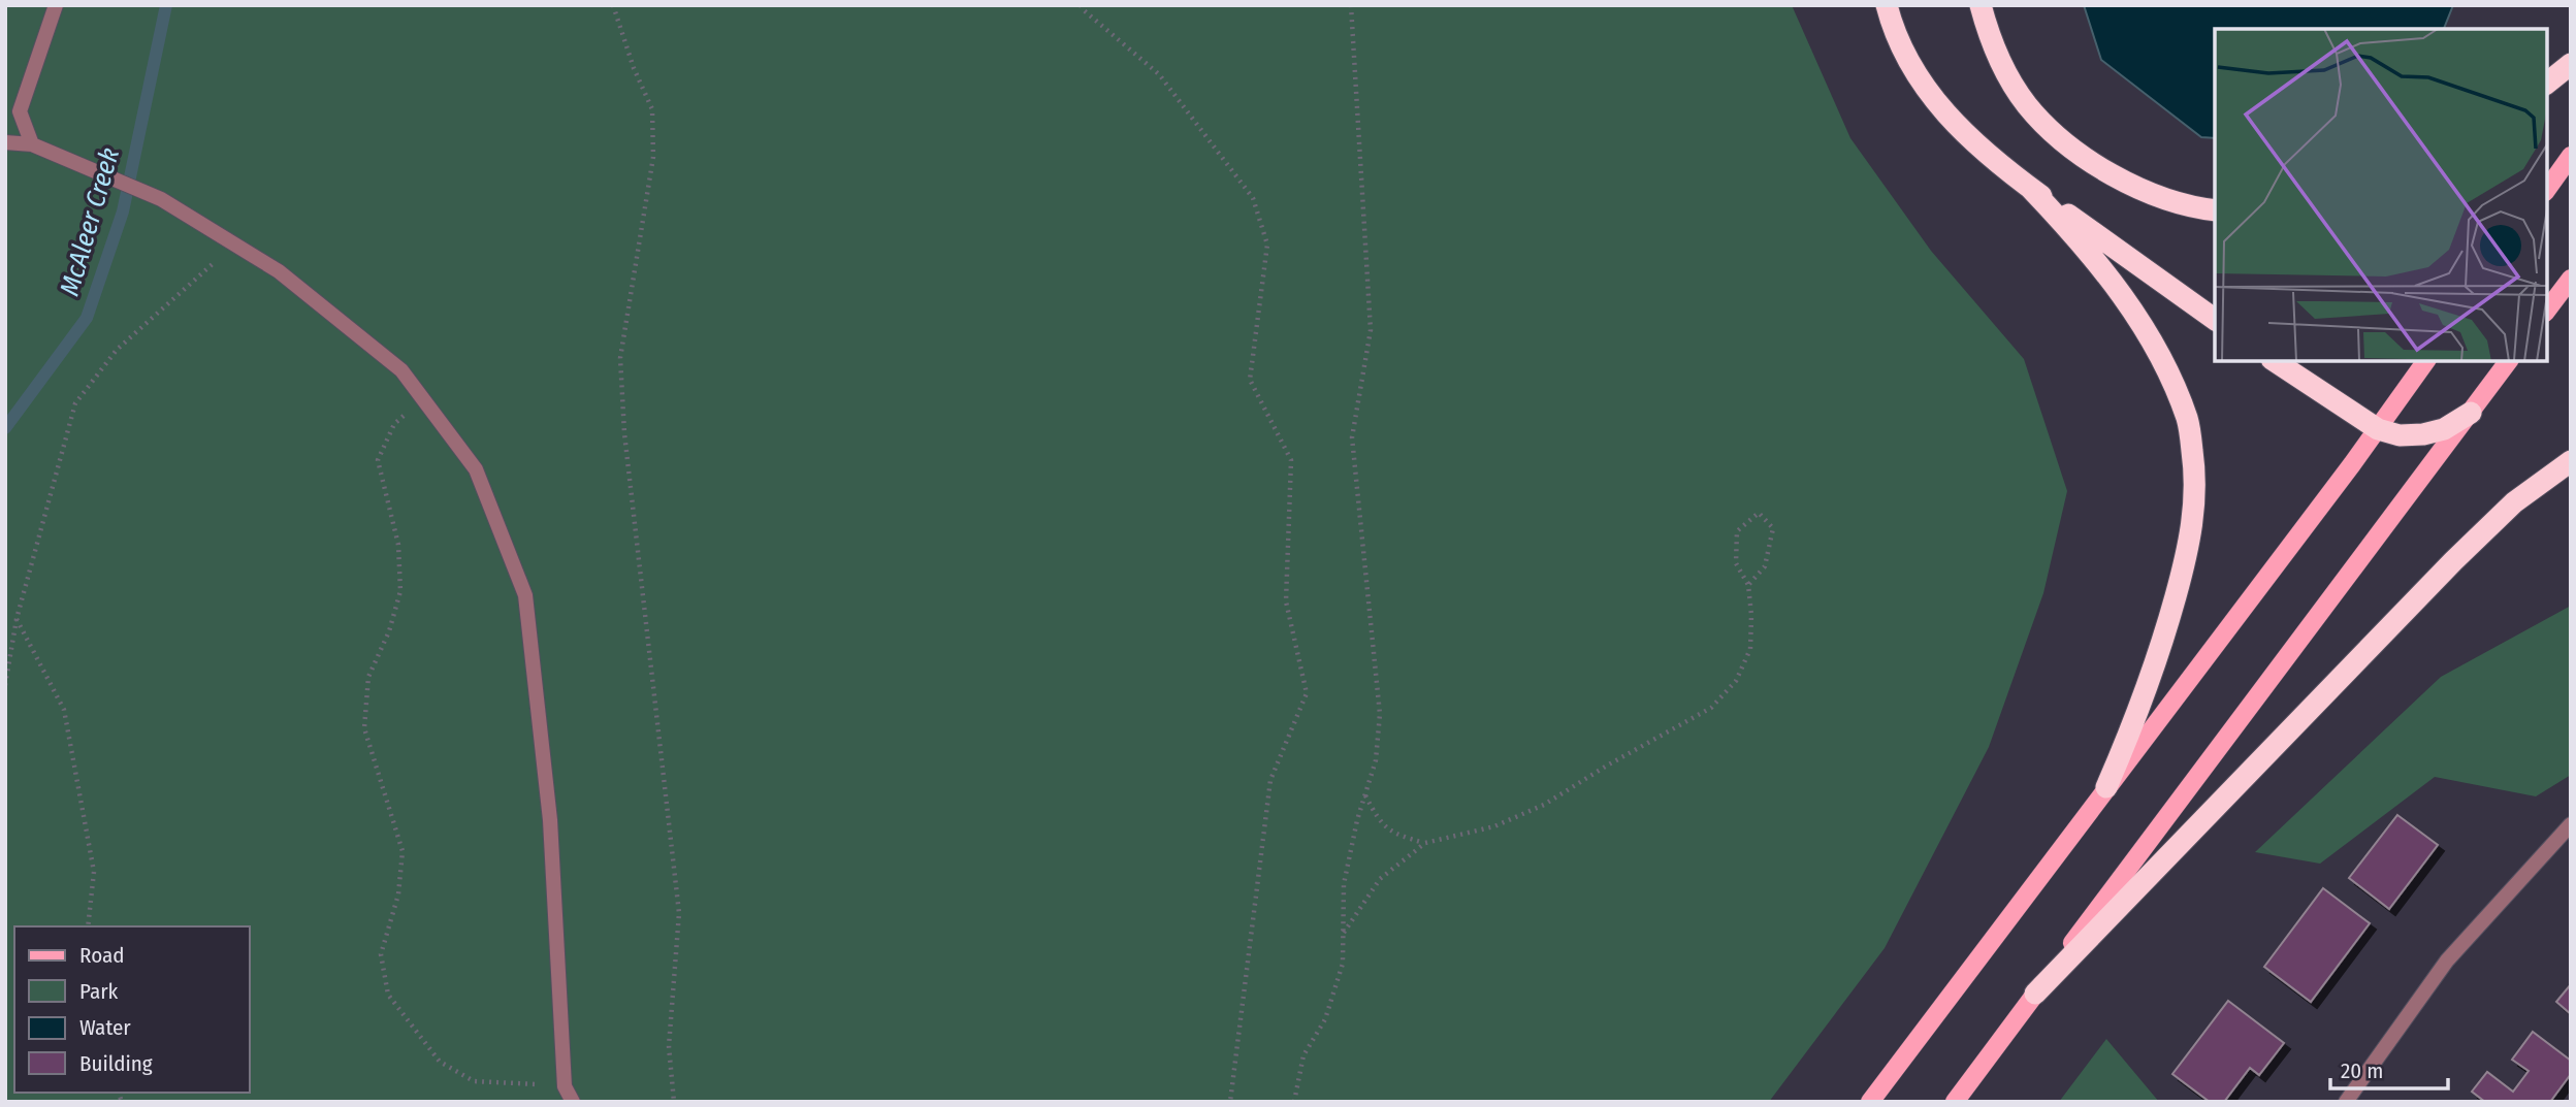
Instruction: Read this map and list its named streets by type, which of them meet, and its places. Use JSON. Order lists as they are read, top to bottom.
{
  "water": ["McAleer Creek"],
  "legend": [
    "Road",
    "Park",
    "Water",
    "Building"
  ],
  "scale_bar": "20 m"
}
